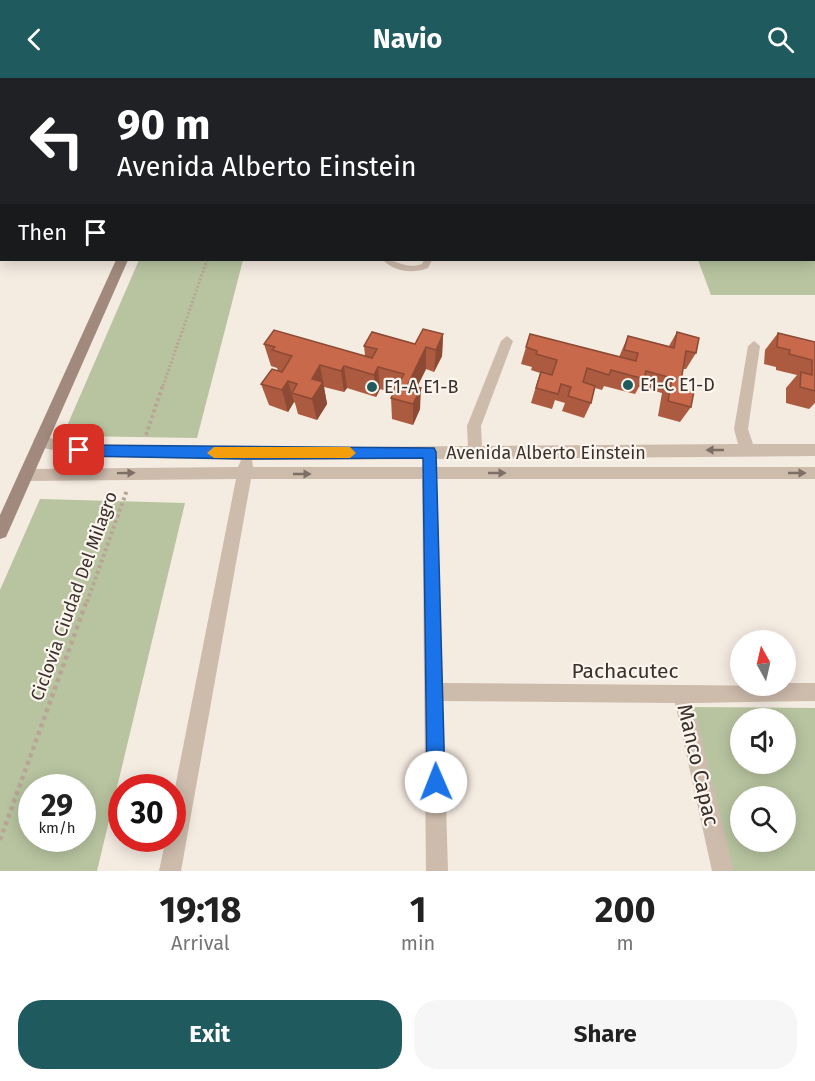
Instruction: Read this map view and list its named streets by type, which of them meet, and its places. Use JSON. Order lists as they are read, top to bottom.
{
  "streets": {
    "street": ["Avenida Alberto Einstein", "Pachacutec", "Manco Capac"],
    "path": ["Ciclovia Ciudad Del Milagro"]
  },
  "crossings": [
    ["Avenida Alberto Einstein", "Ciclovia Ciudad Del Milagro"],
    ["Pachacutec", "Manco Capac"]
  ],
  "places": ["E1-C E1-D", "E1-A E1-B"],
  "north": "top",
  "page": {
    "header": "Navio",
    "turn": ["90 m", "Avenida Alberto Einstein"],
    "then": "Then",
    "speed": "29 km/h",
    "limit": "30",
    "eta": [
      "19:18",
      "Arrival",
      "1",
      "min",
      "200",
      "m"
    ],
    "buttons": ["Exit", "Share"]
  }
}
